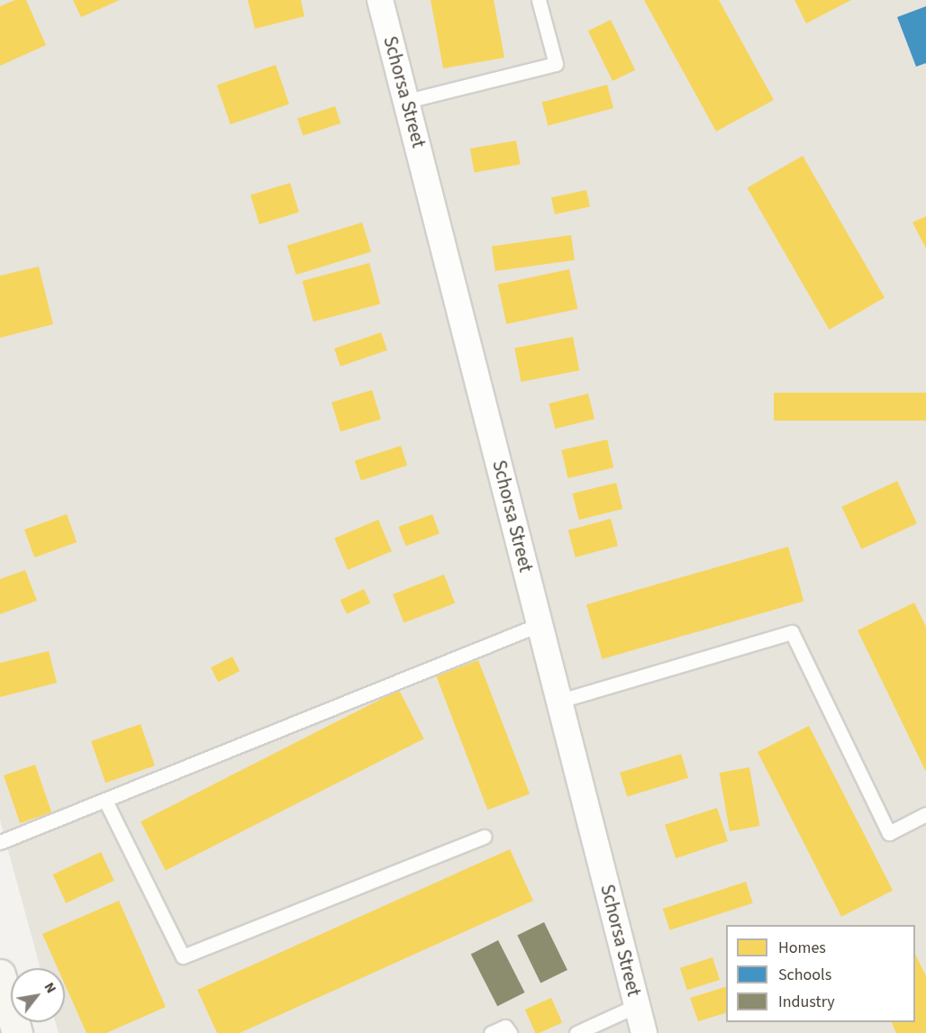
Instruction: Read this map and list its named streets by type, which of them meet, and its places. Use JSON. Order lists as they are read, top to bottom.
{
  "streets": {
    "street": ["Schorsa Street"]
  },
  "legend": ["Homes", "Schools", "Industry"],
  "north": "top right"
}
